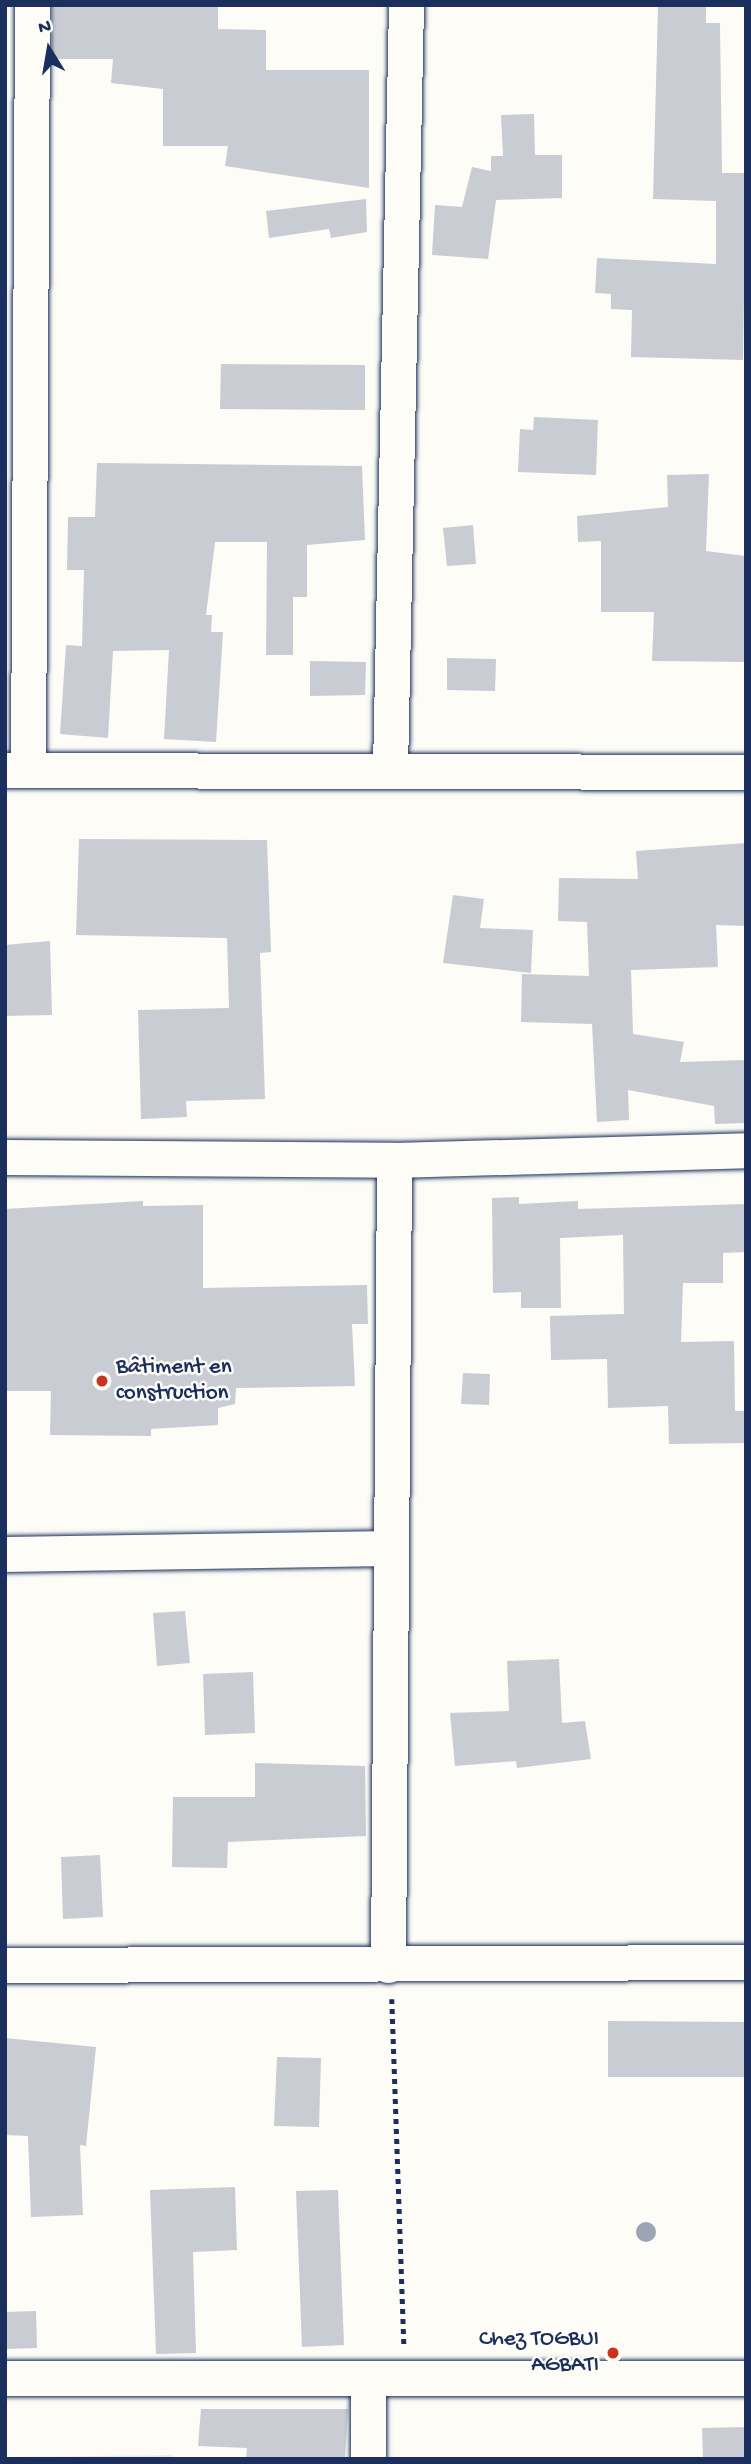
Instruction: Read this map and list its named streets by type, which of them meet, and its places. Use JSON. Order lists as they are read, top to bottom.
{
  "places": ["Bâtiment en construction", "Chez TOGBUI AGBATI"],
  "north": "top"
}
